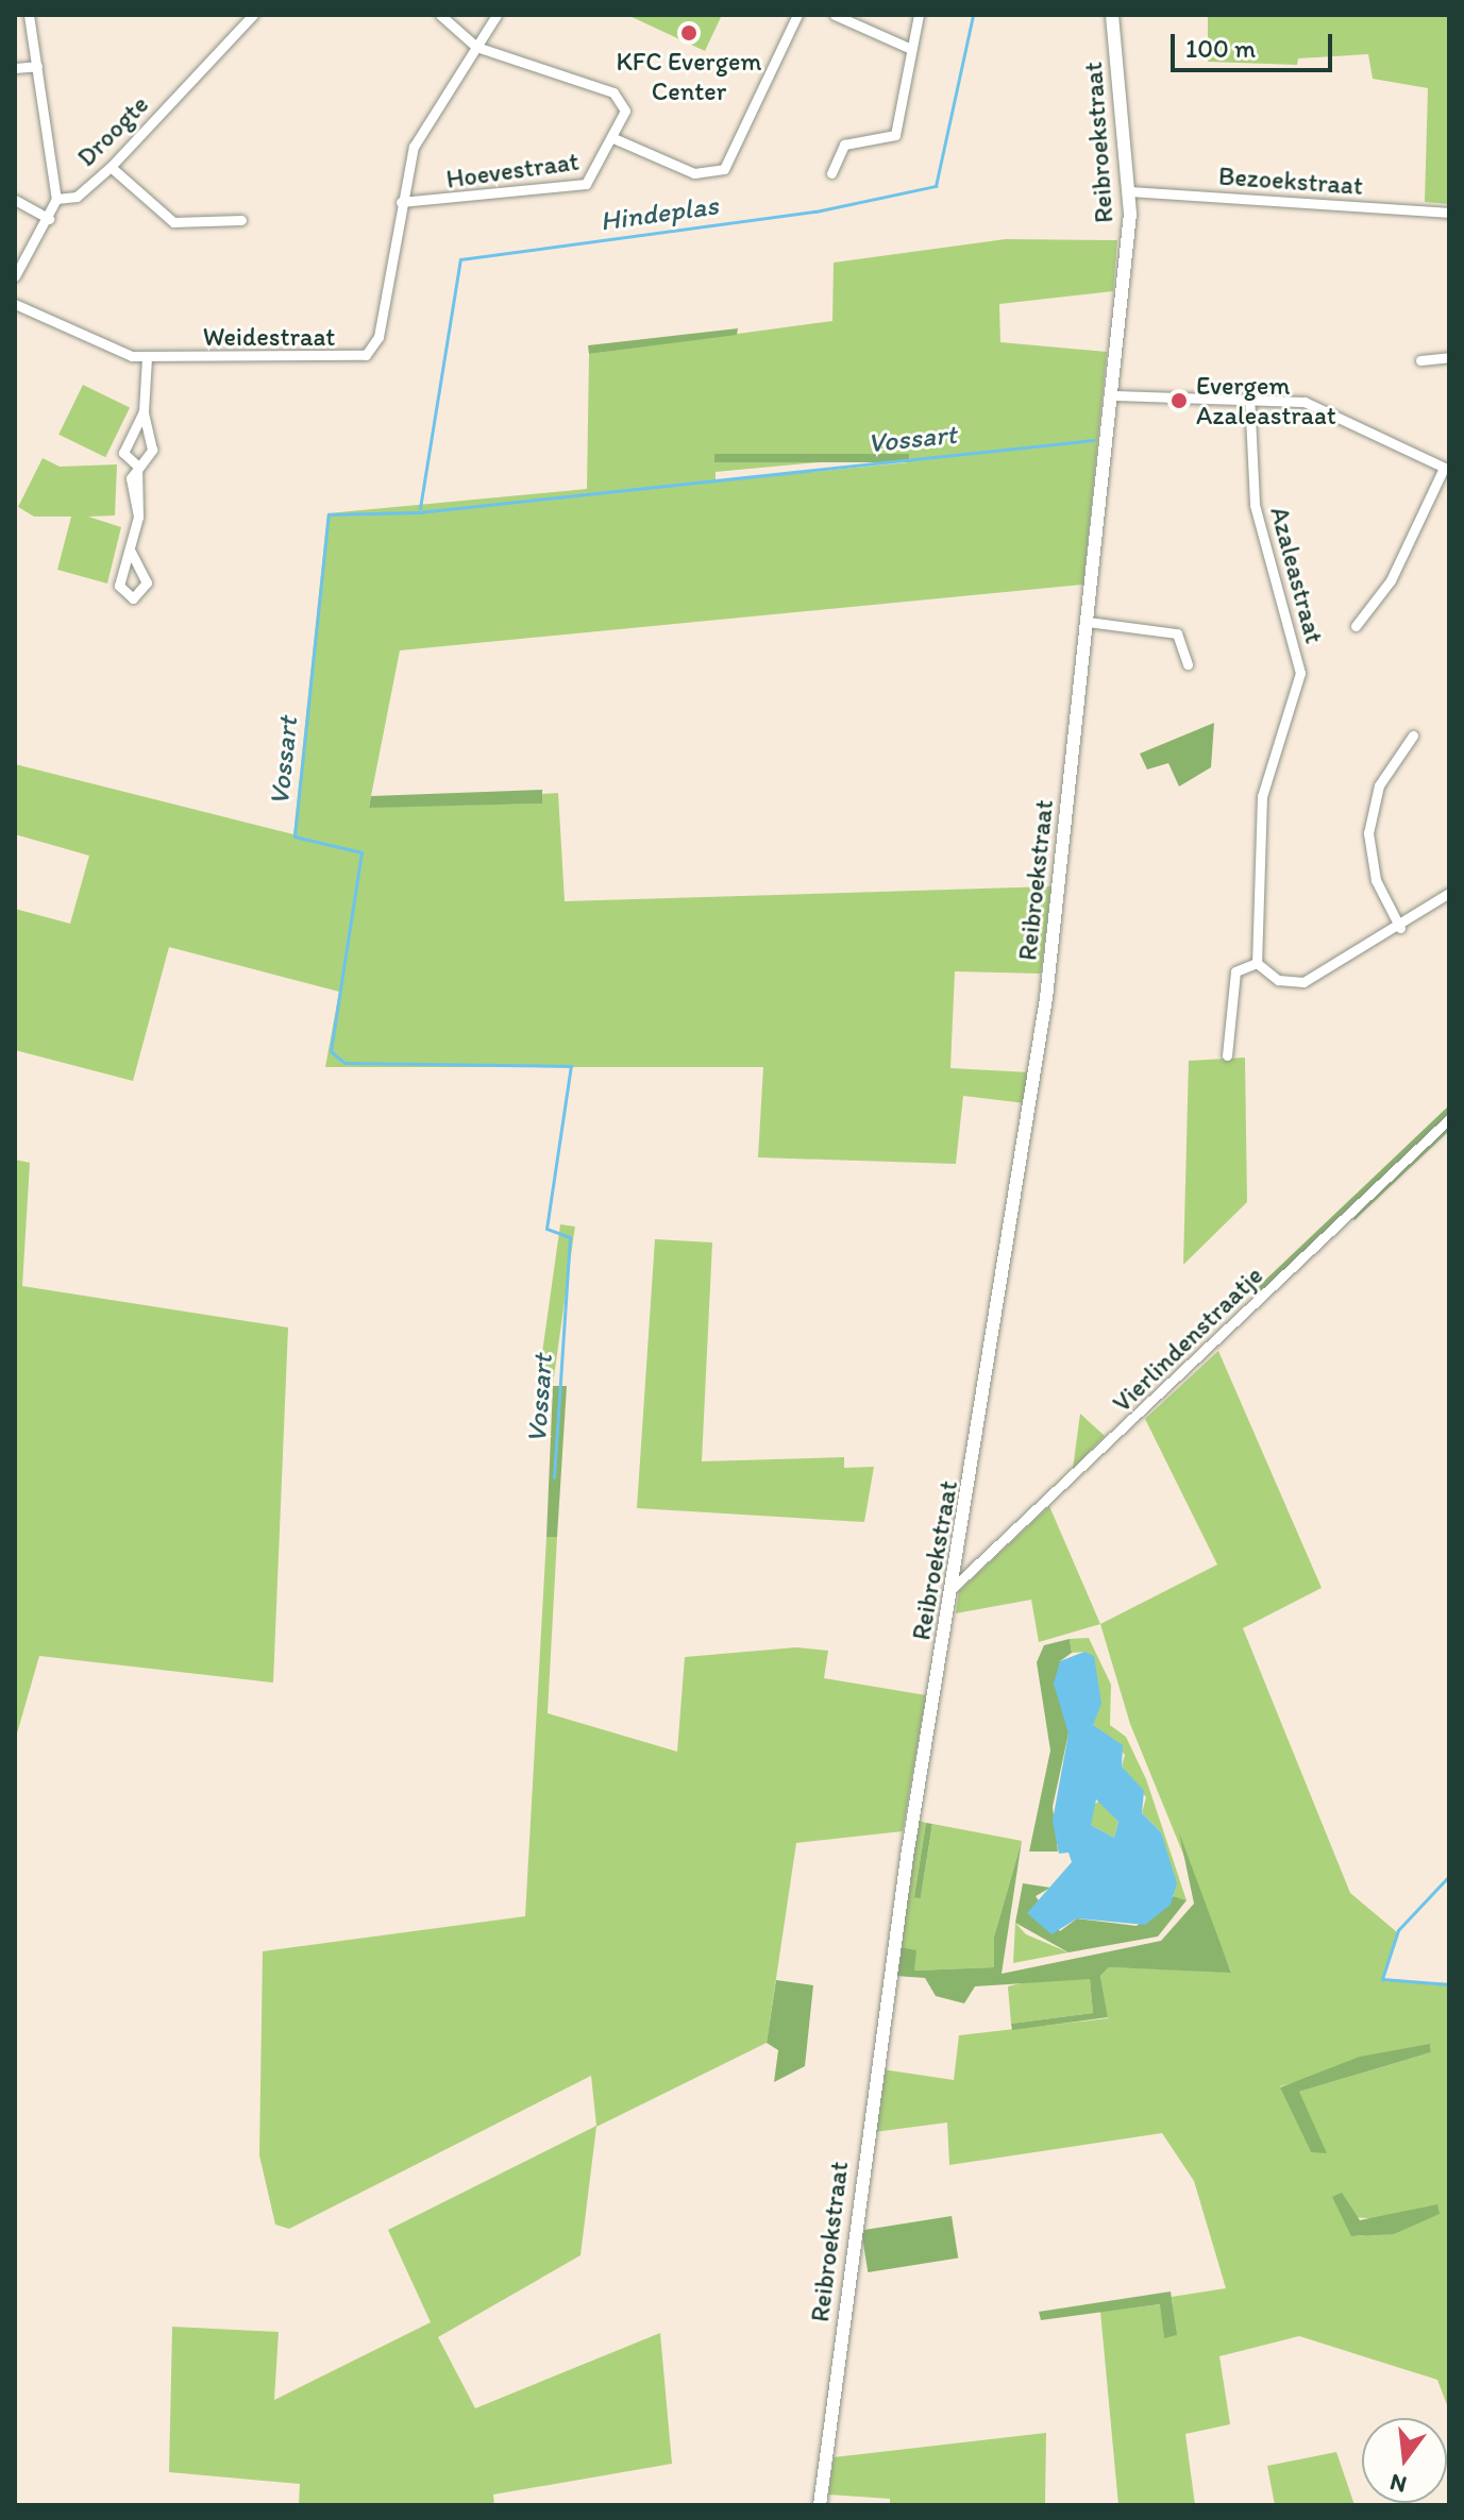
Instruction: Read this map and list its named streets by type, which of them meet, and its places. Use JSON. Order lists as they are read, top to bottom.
{
  "streets": {
    "street": [
      "Droogte",
      "Reibroekstraat",
      "Hoevestraat",
      "Bezoekstraat",
      "Weidestraat",
      "Azaleastraat",
      "Vierlindenstraatje"
    ]
  },
  "crossings": [
    ["Reibroekstraat", "Bezoekstraat"],
    ["Reibroekstraat", "Vierlindenstraatje"],
    ["Hoevestraat", "Weidestraat"]
  ],
  "water": ["Hindeplas", "Vossart"],
  "places": ["KFC Evergem Center", "Evergem Azaleastraat"],
  "scale_bar": "100 m",
  "north": "bottom"
}
